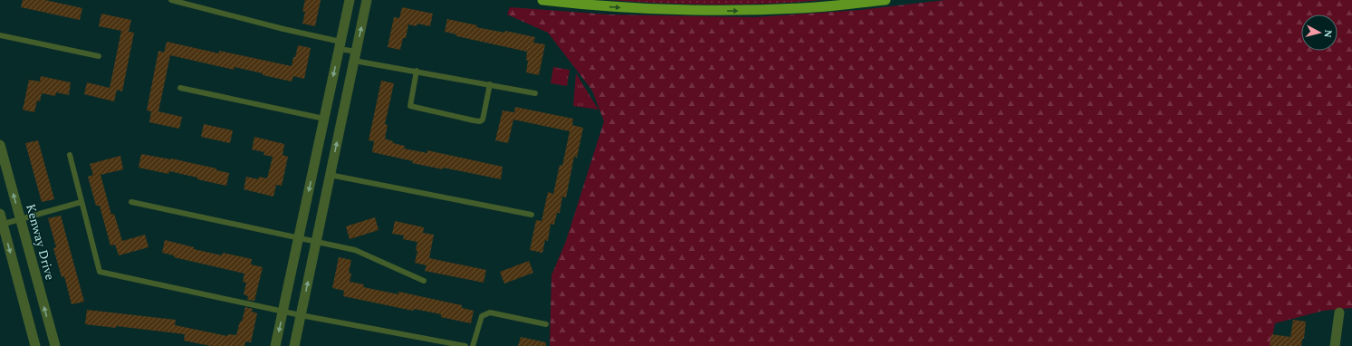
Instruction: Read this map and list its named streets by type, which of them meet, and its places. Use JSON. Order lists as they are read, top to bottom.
{
  "streets": {
    "street": ["Kenway Drive"]
  },
  "north": "right"
}
